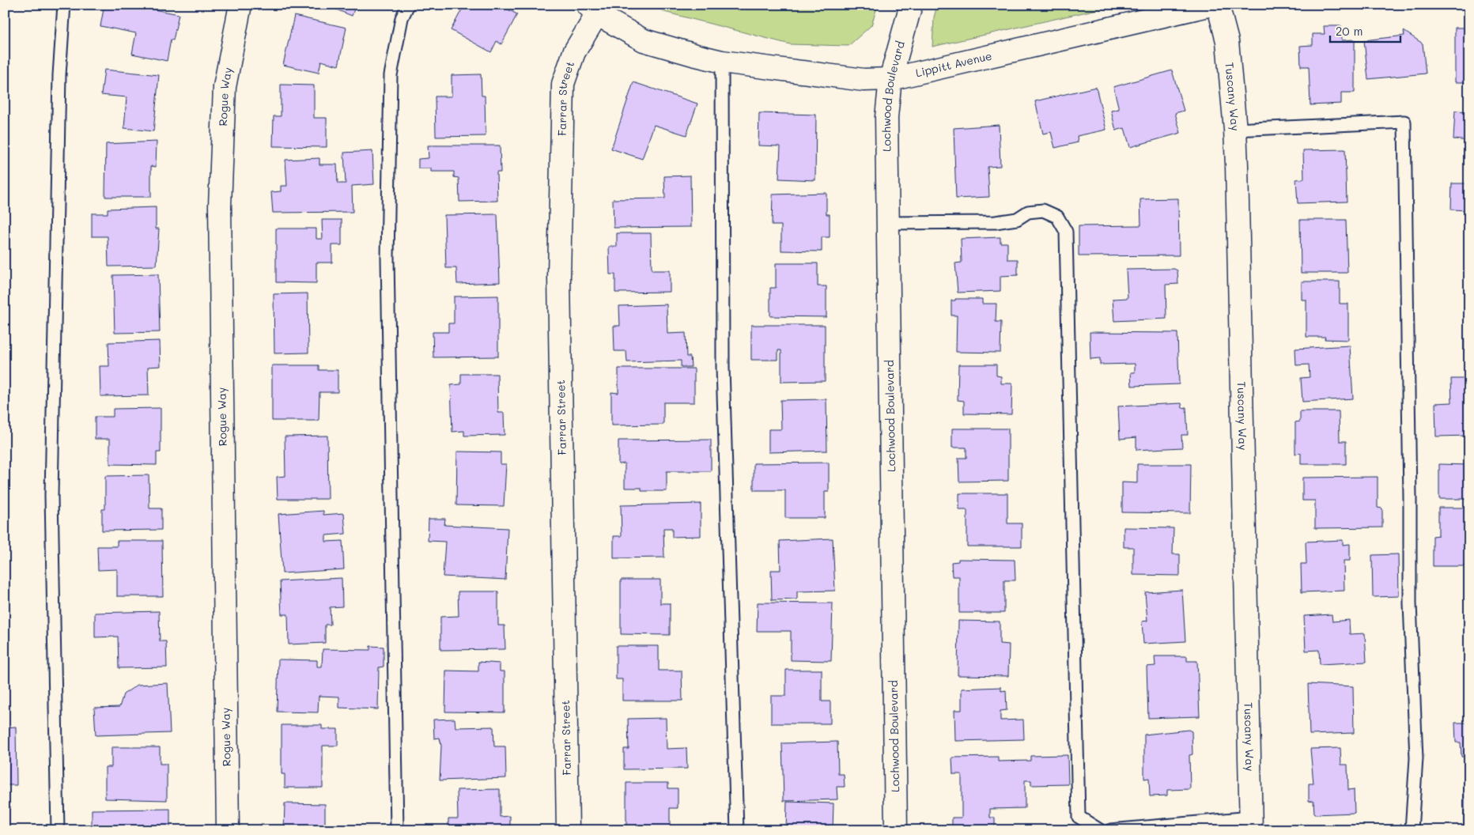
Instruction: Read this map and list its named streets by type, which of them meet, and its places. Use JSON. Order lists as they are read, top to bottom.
{
  "streets": {
    "street": [
      "Lippitt Avenue",
      "Rogue Way",
      "Lochwood Boulevard",
      "Tuscany Way",
      "Farrar Street"
    ]
  },
  "crossings": [
    ["Lippitt Avenue", "Lochwood Boulevard"],
    ["Lippitt Avenue", "Farrar Street"]
  ],
  "scale_bar": "20 m"
}
